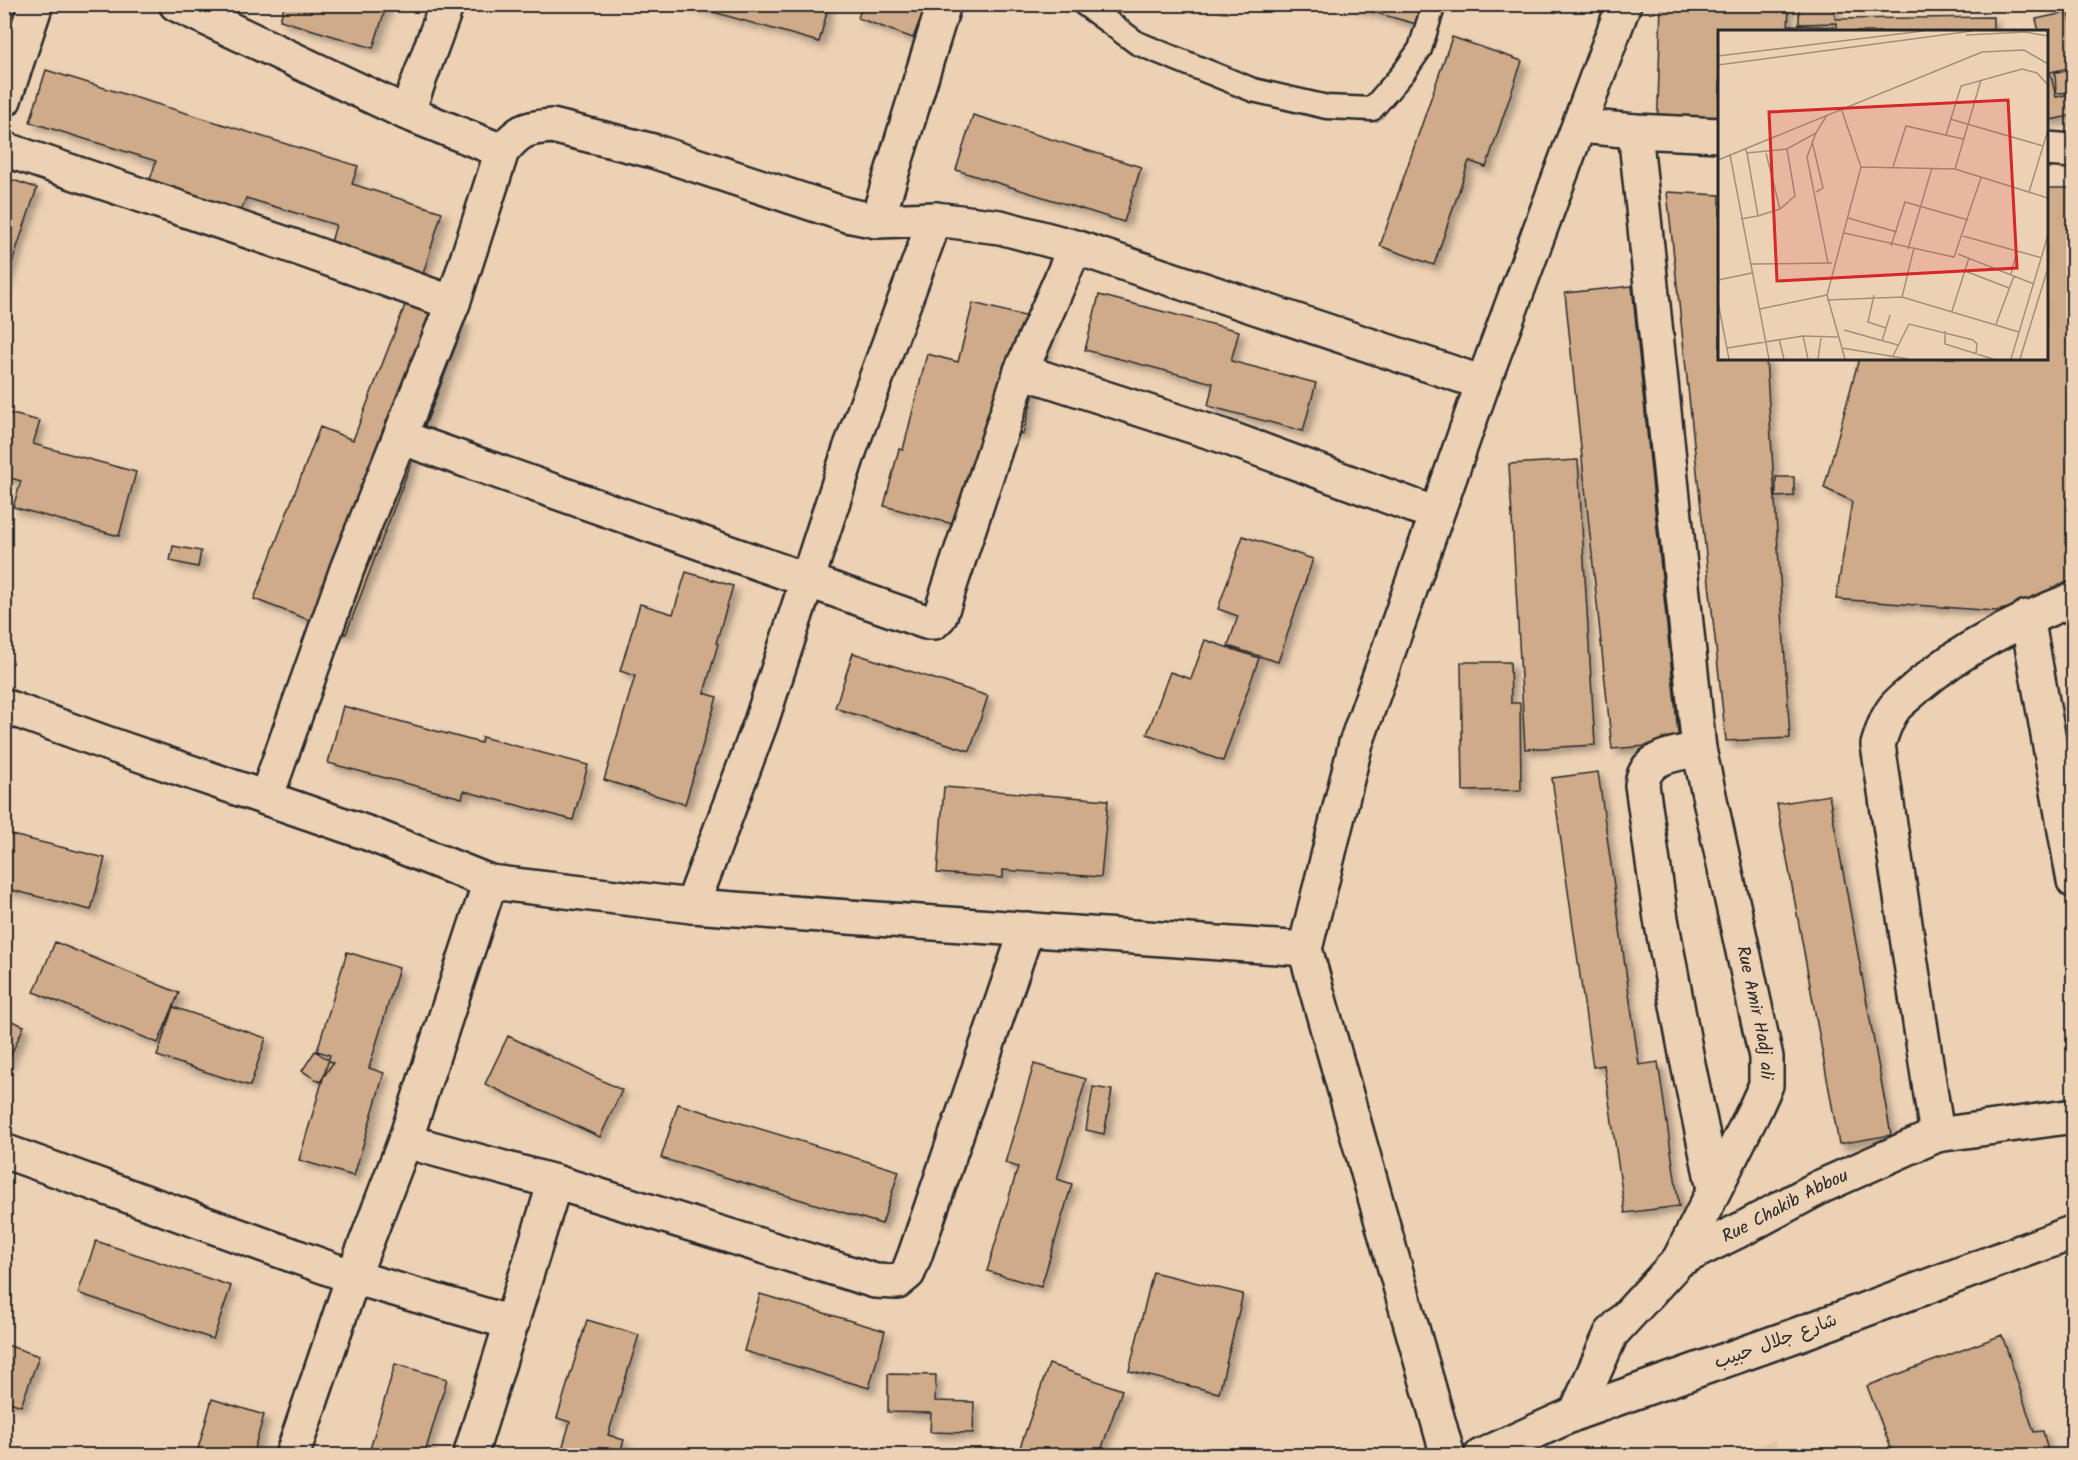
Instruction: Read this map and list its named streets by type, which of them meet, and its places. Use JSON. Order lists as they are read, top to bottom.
{
  "streets": {
    "street": ["Rue Amir Hadj ali", "Rue Chakib Abbou", "شارع جلال حبيب"]
  },
  "crossings": [
    ["Rue Amir Hadj ali", "Rue Chakib Abbou"],
    ["Rue Chakib Abbou", "شارع جلال حبيب"]
  ]
}
